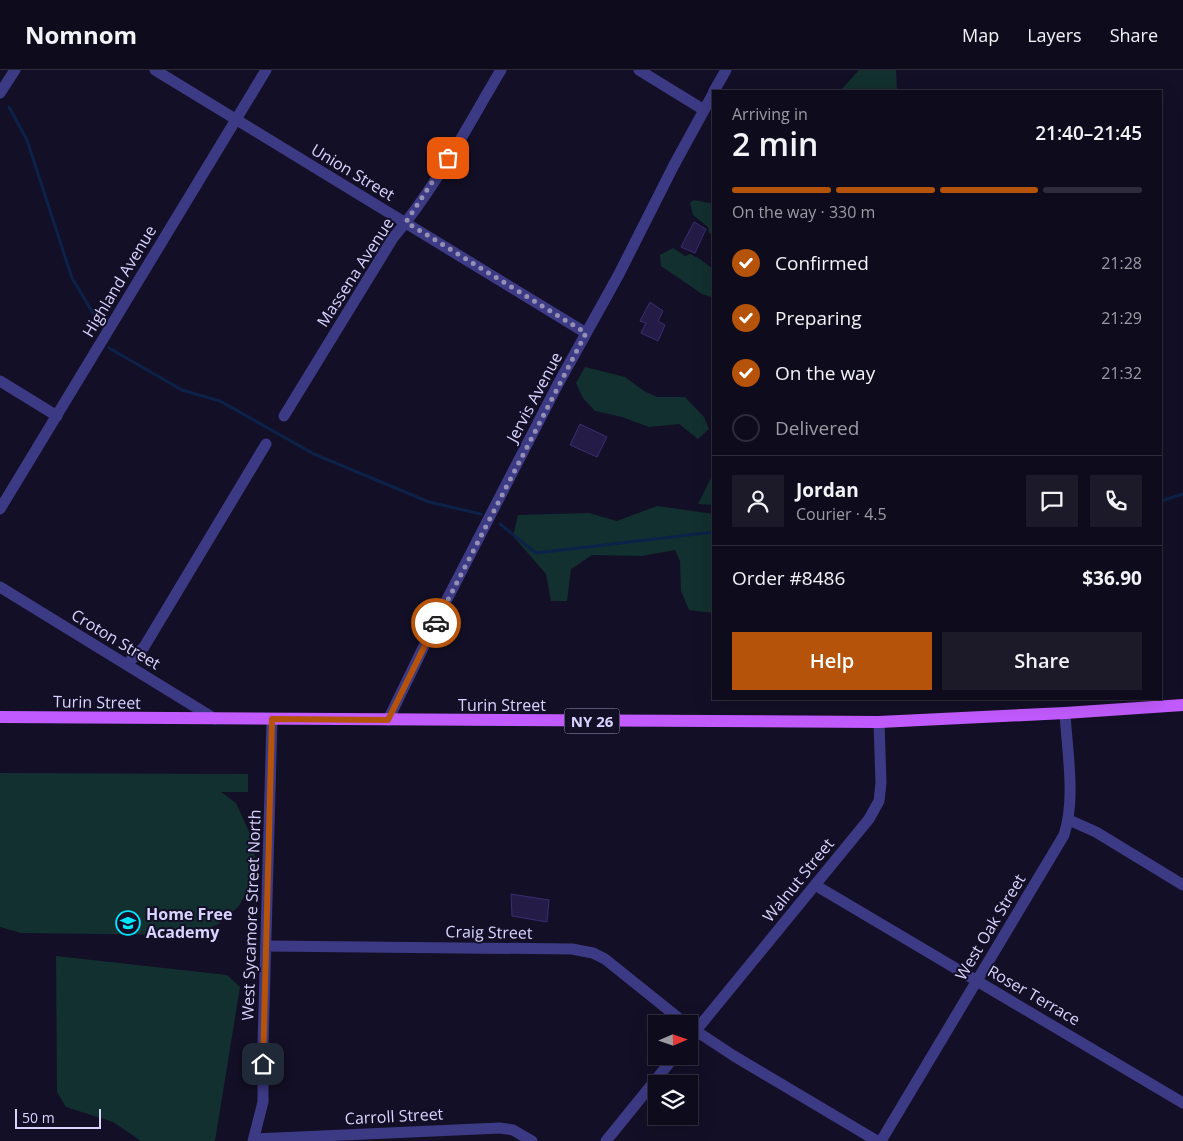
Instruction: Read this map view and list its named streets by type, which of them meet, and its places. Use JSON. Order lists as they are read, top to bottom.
{
  "streets": {
    "main road": ["Turin Street", "NY 26"],
    "street": [
      "Union Street",
      "Massena Avenue",
      "Highland Avenue",
      "Jervis Avenue",
      "Croton Street",
      "Walnut Street",
      "West Sycamore Street North",
      "West Oak Street",
      "Craig Street",
      "Roser Terrace",
      "Carroll Street"
    ]
  },
  "crossings": [
    ["Union Street", "Massena Avenue"],
    ["Union Street", "Highland Avenue"],
    ["Union Street", "Jervis Avenue"],
    ["Jervis Avenue", "Turin Street"],
    ["Croton Street", "Turin Street"],
    ["Turin Street", "Walnut Street"],
    ["Turin Street", "West Sycamore Street North"],
    ["Turin Street", "West Oak Street"],
    ["Walnut Street", "Roser Terrace"],
    ["West Sycamore Street North", "Craig Street"],
    ["West Sycamore Street North", "Carroll Street"],
    ["West Oak Street", "Craig Street"],
    ["West Oak Street", "Roser Terrace"]
  ],
  "places": {
    "school or university": ["Home Free Academy"]
  },
  "scale_bar": "50 m",
  "north": "right",
  "page": {
    "header": "Nomnom",
    "nav": ["Map", "Layers", "Share"],
    "heading": ["2 min", "Arriving in", "21:40–21:45"],
    "panel": [
      "Jordan",
      "Courier · 4.5",
      "Order #8486",
      "$36.90"
    ],
    "bar": "On the way · 330 m",
    "list": [
      ["Confirmed", "21:28"],
      ["Preparing", "21:29"],
      ["On the way", "21:32"],
      "Delivered"
    ],
    "buttons": ["Help", "Share"],
    "scale": "50 m"
  }
}
